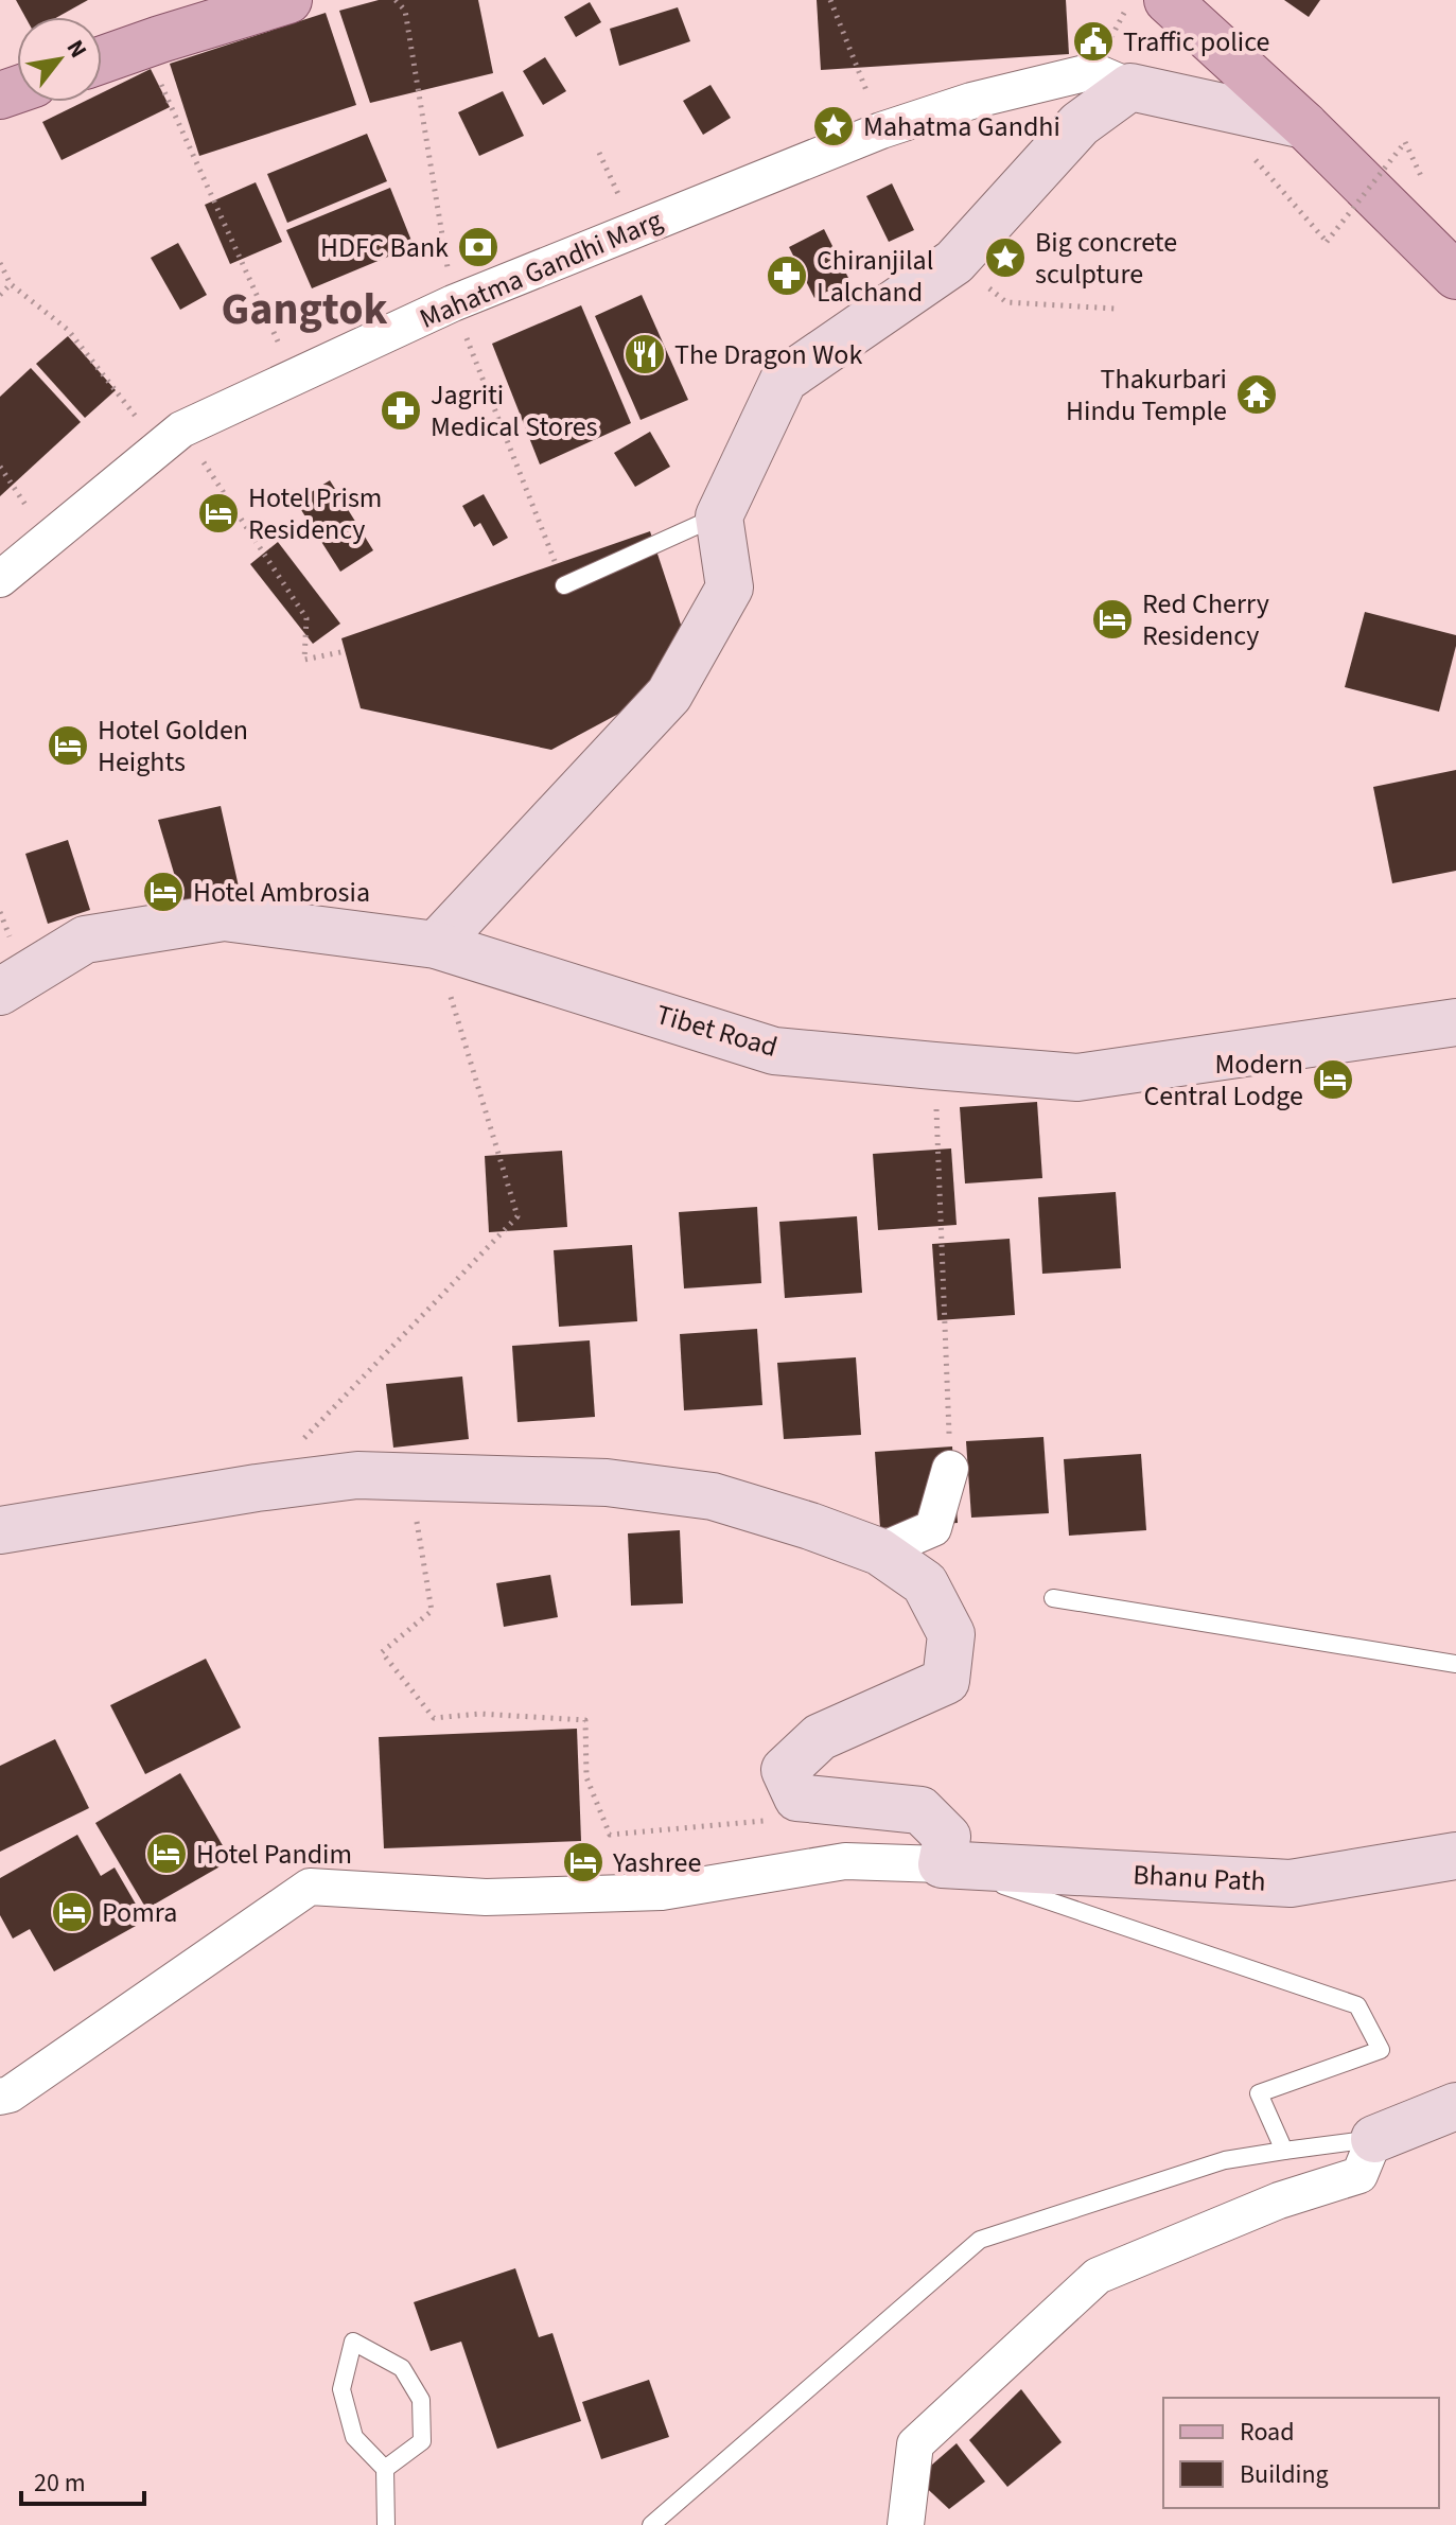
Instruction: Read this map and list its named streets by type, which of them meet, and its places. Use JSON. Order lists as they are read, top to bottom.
{
  "streets": {
    "street": ["Mahatma Gandhi Marg", "Tibet Road", "Bhanu Path"]
  },
  "districts": ["Gangtok"],
  "places": {
    "public building": ["Traffic police"],
    "place": ["Mahatma Gandhi", "Big concrete sculpture"],
    "bank": ["HDFC Bank"],
    "pharmacy": ["Chiranjilal Lalchand", "Jagriti Medical Stores"],
    "restaurant": ["The Dragon Wok"],
    "temple": ["Thakurbari Hindu Temple"],
    "hotel": [
      "Hotel Prism Residency",
      "Red Cherry Residency",
      "Hotel Golden Heights",
      "Hotel Ambrosia",
      "Modern Central Lodge",
      "Hotel Pandim",
      "Yashree",
      "Pomra"
    ]
  },
  "legend": ["Road", "Building"],
  "scale_bar": "20 m",
  "north": "top right"
}
